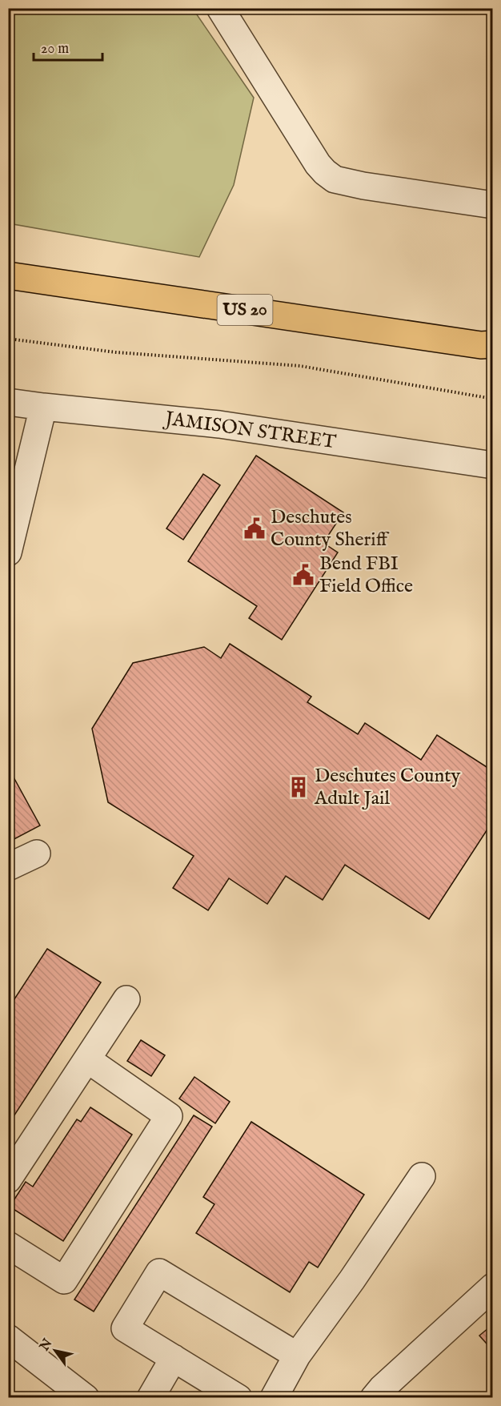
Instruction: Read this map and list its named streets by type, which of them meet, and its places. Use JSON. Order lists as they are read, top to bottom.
{
  "streets": {
    "highway": ["US 20"],
    "street": ["JAMISON STREET"]
  },
  "places": {
    "public building": ["Deschutes County Sheriff", "Bend FBI Field Office"],
    "building": ["Deschutes County Adult Jail"]
  },
  "scale_bar": "20 m",
  "north": "top left"
}
